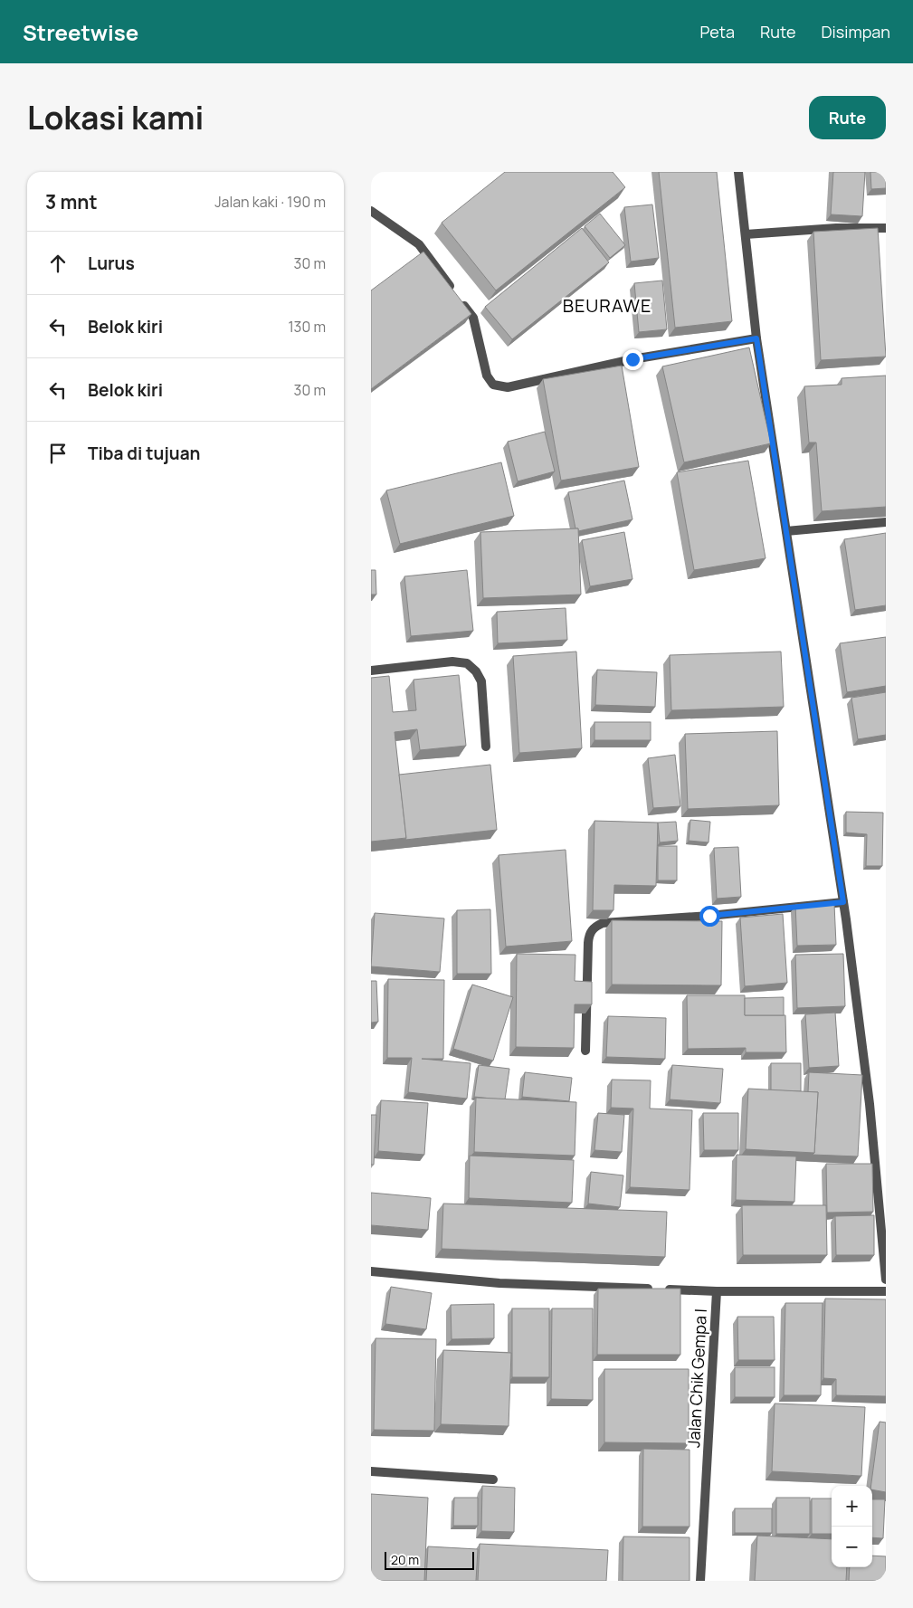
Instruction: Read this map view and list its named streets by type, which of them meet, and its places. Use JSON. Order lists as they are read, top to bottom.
{
  "streets": {
    "street": ["Jalan Chik Gempa I"]
  },
  "districts": ["BEURAWE"],
  "scale_bar": "20 m",
  "page": {
    "header": "Streetwise",
    "nav": ["Peta", "Rute", "Disimpan"],
    "title": "Lokasi kami",
    "buttons": "Rute",
    "heading": ["3 mnt", "Jalan kaki · 190 m"],
    "list": [
      ["Lurus", "30 m"],
      ["Belok kiri", "130 m"],
      ["Belok kiri", "30 m"],
      "Tiba di tujuan"
    ],
    "map_buttons": ["+", "−"],
    "scale": "20 m"
  }
}
